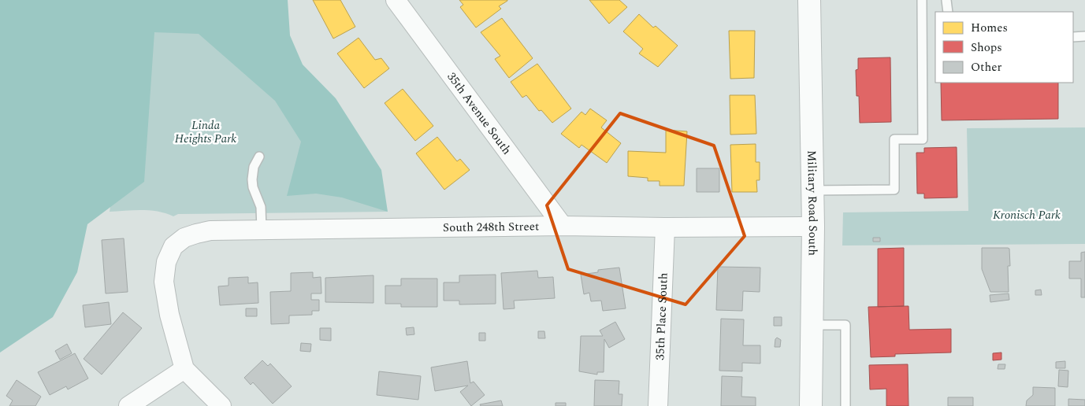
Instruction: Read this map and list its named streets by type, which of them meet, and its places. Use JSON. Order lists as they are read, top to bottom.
{
  "streets": {
    "main road": ["Military Road South"],
    "street": ["35th Avenue South", "South 248th Street", "35th Place South"]
  },
  "crossings": [
    ["35th Avenue South", "South 248th Street"],
    ["Military Road South", "South 248th Street"],
    ["South 248th Street", "35th Place South"]
  ],
  "parks": ["Linda Heights Park", "Kronisch Park"],
  "legend": ["Homes", "Shops", "Other"]
}
